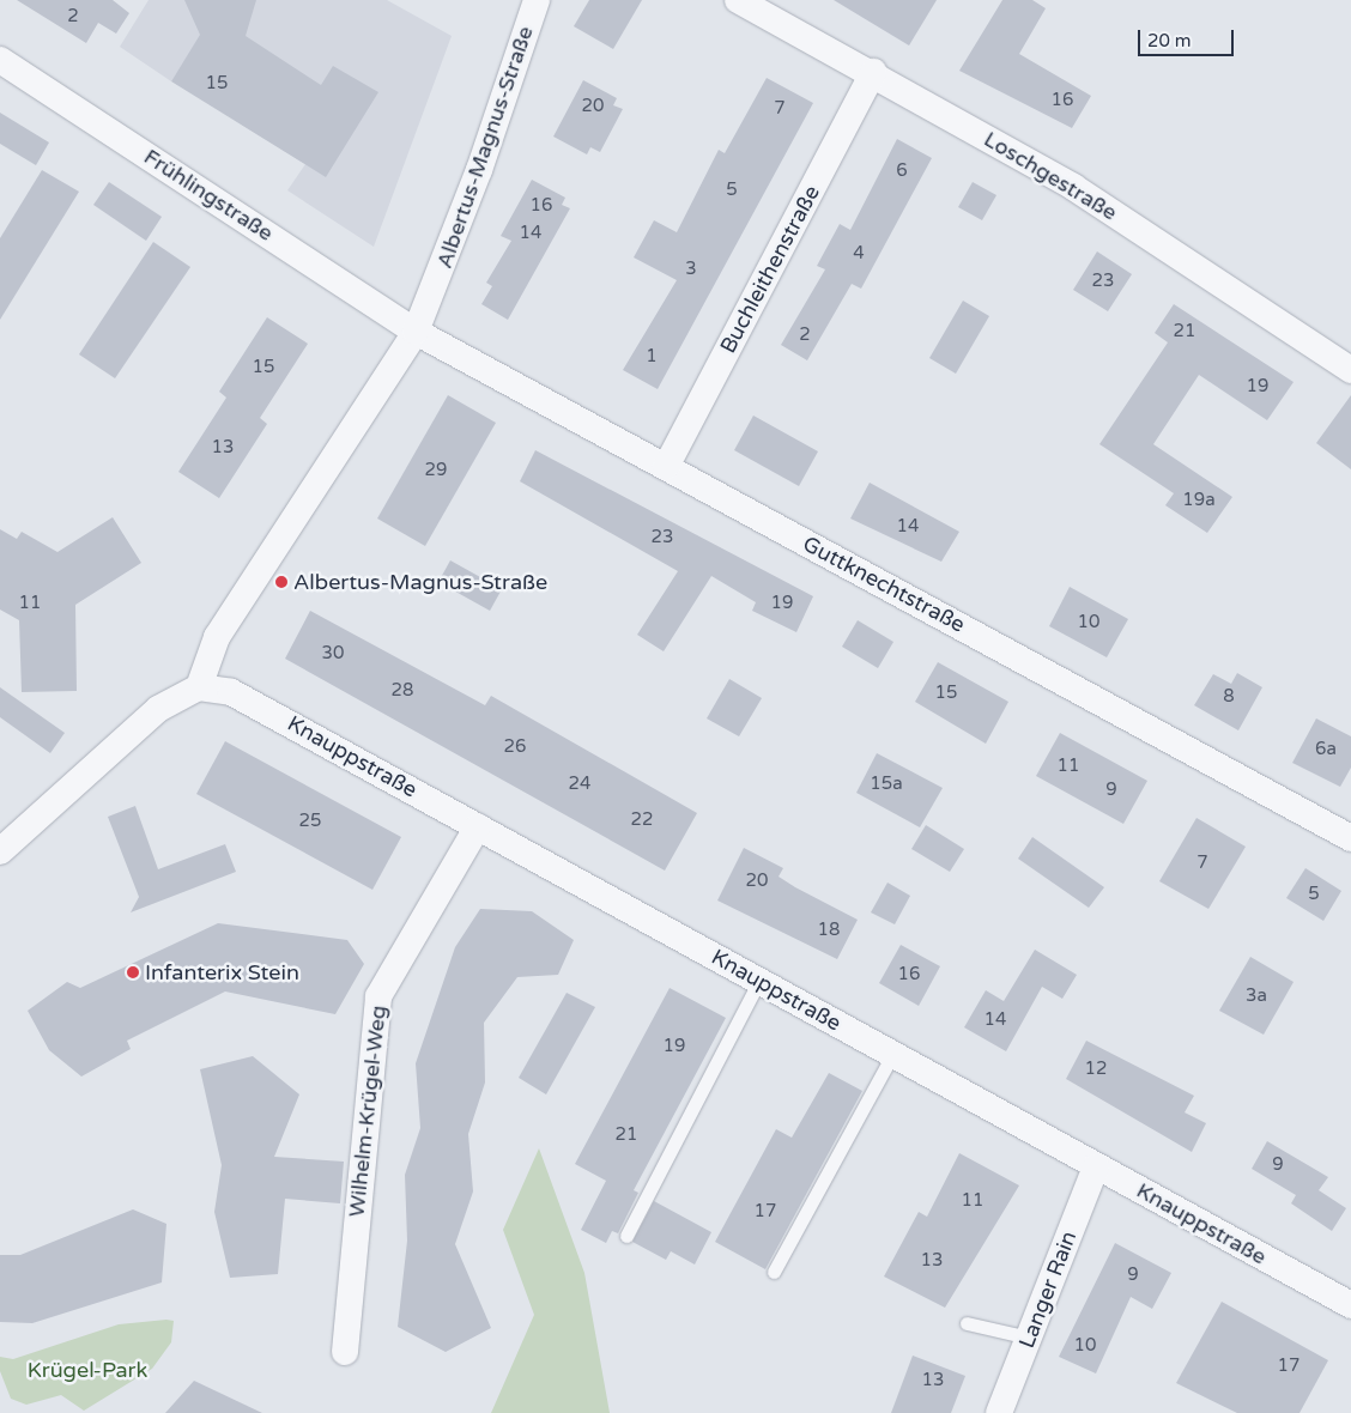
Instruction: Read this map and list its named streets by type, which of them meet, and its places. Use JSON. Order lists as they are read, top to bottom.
{
  "streets": {
    "street": [
      "Albertus-Magnus-Straße",
      "Loschgestraße",
      "Frühlingstraße",
      "Buchleithenstraße",
      "Guttknechtstraße",
      "Knauppstraße",
      "Wilhelm-Krügel-Weg",
      "Langer Rain"
    ]
  },
  "crossings": [
    ["Albertus-Magnus-Straße", "Frühlingstraße"],
    ["Albertus-Magnus-Straße", "Guttknechtstraße"],
    ["Albertus-Magnus-Straße", "Knauppstraße"],
    ["Loschgestraße", "Buchleithenstraße"],
    ["Frühlingstraße", "Guttknechtstraße"],
    ["Buchleithenstraße", "Guttknechtstraße"],
    ["Knauppstraße", "Wilhelm-Krügel-Weg"],
    ["Knauppstraße", "Langer Rain"]
  ],
  "parks": ["Krügel-Park"],
  "places": ["Albertus-Magnus-Straße", "Infanterix Stein"],
  "house_numbers": [
    "2",
    "15",
    "16",
    "20",
    "7",
    "6",
    "5",
    "16",
    "14",
    "4",
    "3",
    "23",
    "21",
    "2",
    "1",
    "15",
    "19",
    "13",
    "29",
    "19a",
    "14",
    "23",
    "11",
    "19",
    "10",
    "30",
    "28",
    "15",
    "8",
    "26",
    "6a",
    "11",
    "24",
    "15a",
    "9",
    "22",
    "25",
    "7",
    "20",
    "5",
    "18",
    "16",
    "3a",
    "14",
    "19",
    "12",
    "21",
    "9",
    "11",
    "17",
    "13",
    "9",
    "10",
    "17",
    "13"
  ],
  "scale_bar": "20 m"
}
